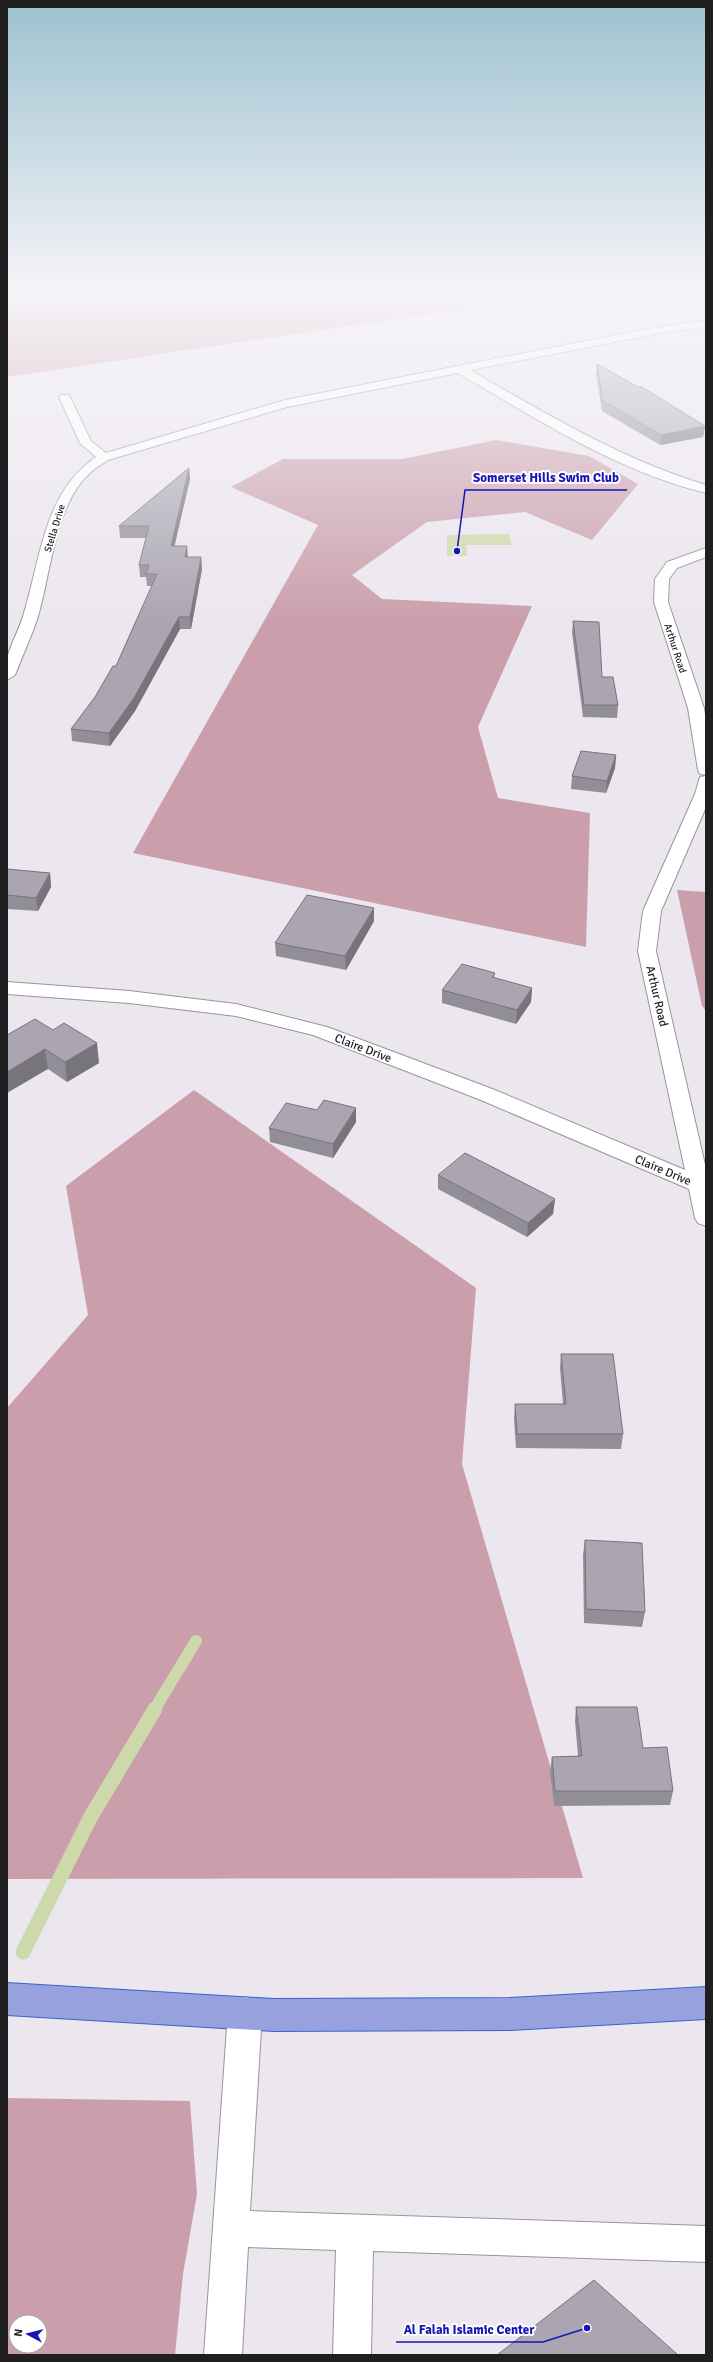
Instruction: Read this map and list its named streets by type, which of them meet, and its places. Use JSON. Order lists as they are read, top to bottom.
{
  "streets": {
    "street": ["Stella Drive", "Arthur Road", "Claire Drive"]
  },
  "crossings": [
    ["Arthur Road", "Claire Drive"]
  ],
  "places": ["Somerset Hills Swim Club", "Al Falah Islamic Center"],
  "north": "left"
}
